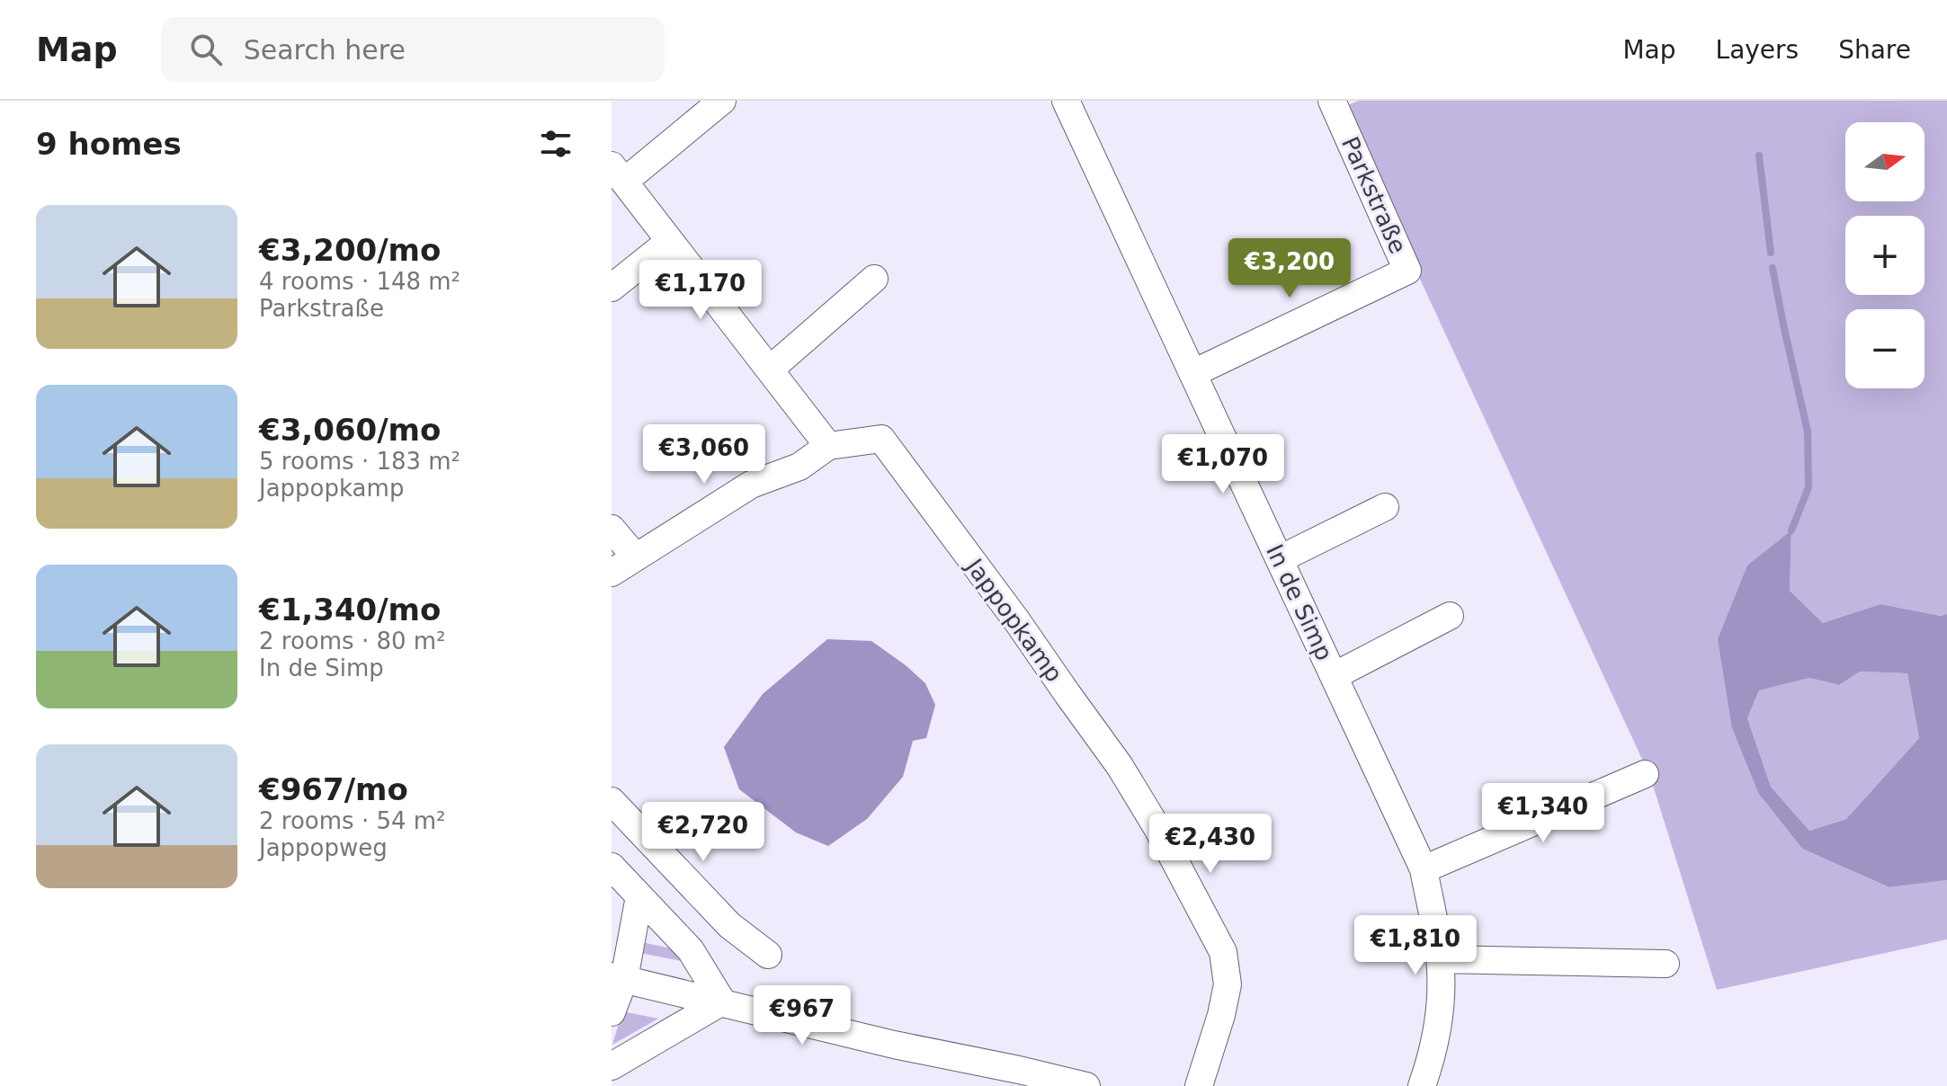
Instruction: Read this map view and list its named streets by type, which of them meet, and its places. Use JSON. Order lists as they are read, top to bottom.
{
  "streets": {
    "street": ["Parkstraße", "In de Simp", "Jappopkamp"]
  },
  "crossings": [
    ["Parkstraße", "In de Simp"]
  ],
  "north": "right",
  "page": {
    "header": "Map",
    "search": "Search here",
    "nav": ["Map", "Layers", "Share"],
    "heading": "9 homes",
    "map_buttons": ["+", "−"],
    "list": [
      {
        "name": "€3,200/mo",
        "note": "4 rooms · 148 m² · Parkstraße"
      },
      {
        "name": "€3,060/mo",
        "note": "5 rooms · 183 m² · Jappopkamp"
      },
      {
        "name": "€1,340/mo",
        "note": "2 rooms · 80 m² · In de Simp"
      },
      {
        "name": "€967/mo",
        "note": "2 rooms · 54 m² · Jappopweg"
      }
    ],
    "price": [
      "€3,200",
      "€1,170",
      "€3,060",
      "€1,070",
      "€1,340",
      "€2,720",
      "€2,430",
      "€1,810",
      "€967"
    ]
  }
}
